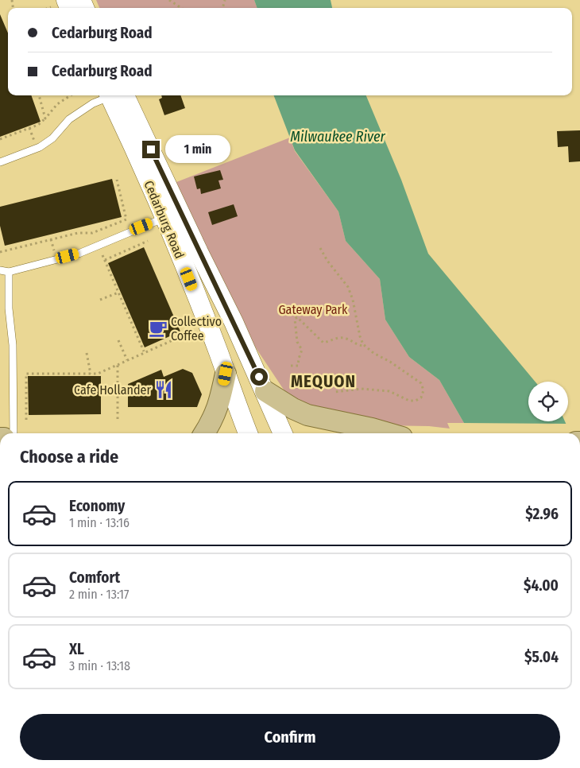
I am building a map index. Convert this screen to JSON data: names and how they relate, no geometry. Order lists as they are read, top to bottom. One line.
{"streets":{"main road":["Cedarburg Road"]},"districts":["MEQUON"],"water":["Milwaukee River"],"parks":["Gateway Park"],"places":{"cafe":["Collectivo Coffee"],"restaurant":["Cafe Hollander"]},"page":{"banner":["Cedarburg Road","Cedarburg Road"],"bubble":"1 min","heading":"Choose a ride","list":[{"name":"Economy","note":"1 min · 13:16","value":"$2.96"},{"name":"Comfort","note":"2 min · 13:17","value":"$4.00"},{"name":"XL","note":"3 min · 13:18","value":"$5.04"}],"buttons":"Confirm"}}
